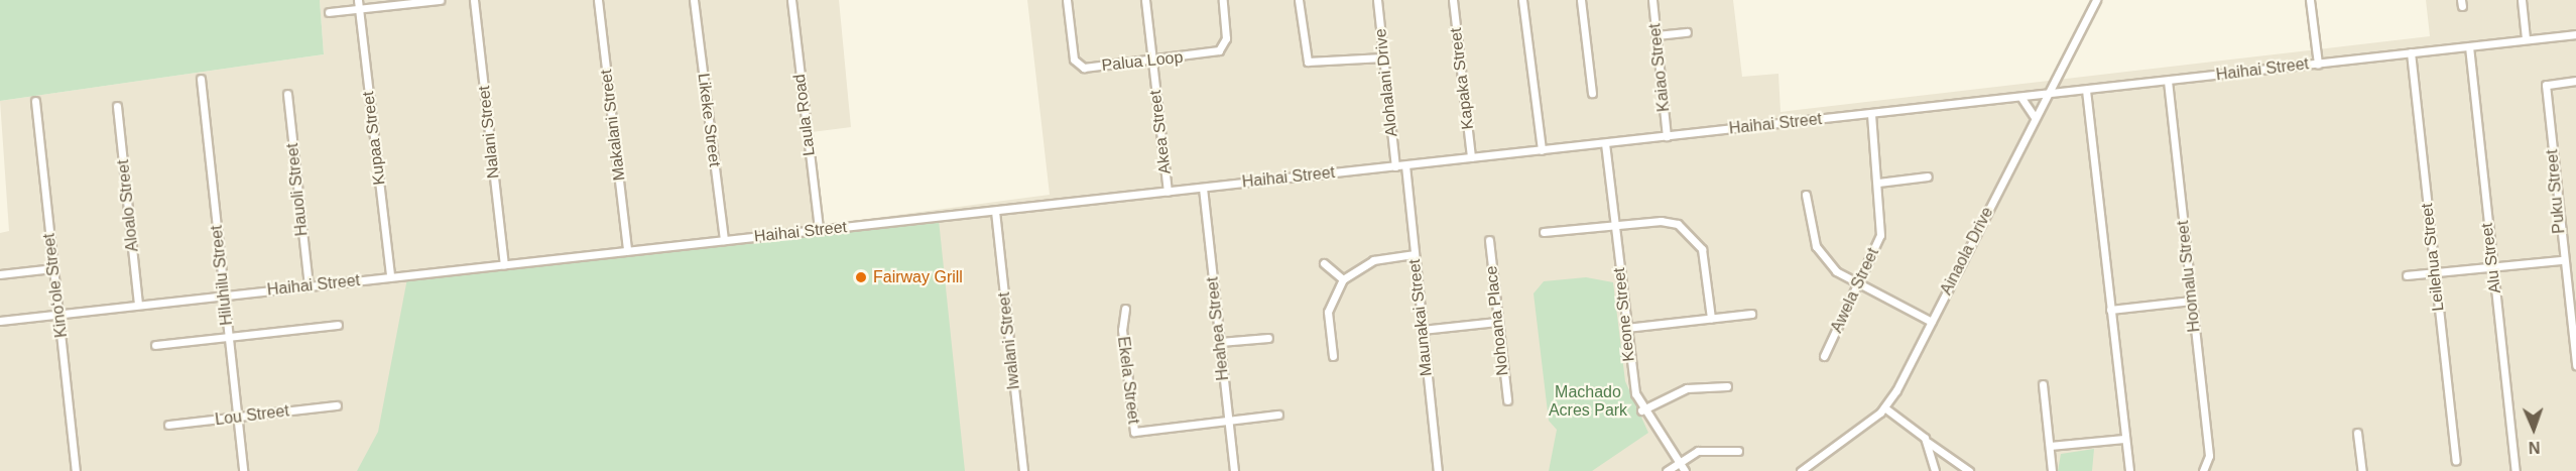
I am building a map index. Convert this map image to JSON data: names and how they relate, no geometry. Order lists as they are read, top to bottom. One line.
{"streets":{"street":["Palua Loop","Kaiao Street","Haihai Street","Kapaka Street","Alohalani Drive","Laula Road","Likeke Street","Makalani Street","Nalani Street","Akea Street","Kupaa Street","Hauoli Street","Puku Street","Aloalo Street","Ainaola Drive","Leilehua Street","Alu Street","Hiluhilu Street","Hoomalu Street","Kinoʻole Street","Awela Street","Keone Street","Maunakai Street","Nohoana Place","Heahea Street","Iwalani Street","Ekela Street","Lou Street"]},"crossings":[["Palua Loop","Akea Street"],["Kaiao Street","Haihai Street"],["Haihai Street","Kapaka Street"],["Haihai Street","Alohalani Drive"],["Haihai Street","Laula Road"],["Haihai Street","Likeke Street"],["Haihai Street","Makalani Street"],["Haihai Street","Nalani Street"],["Haihai Street","Akea Street"],["Haihai Street","Kupaa Street"],["Haihai Street","Hauoli Street"],["Haihai Street","Aloalo Street"],["Haihai Street","Ainaola Drive"],["Haihai Street","Leilehua Street"],["Haihai Street","Alu Street"],["Haihai Street","Hiluhilu Street"],["Haihai Street","Hoomalu Street"],["Haihai Street","Kinoʻole Street"],["Haihai Street","Awela Street"],["Haihai Street","Keone Street"],["Haihai Street","Maunakai Street"],["Haihai Street","Heahea Street"],["Haihai Street","Iwalani Street"],["Hiluhilu Street","Lou Street"],["Heahea Street","Ekela Street"]],"parks":["Machado Acres Park"],"places":["Fairway Grill"],"north":"bottom"}
